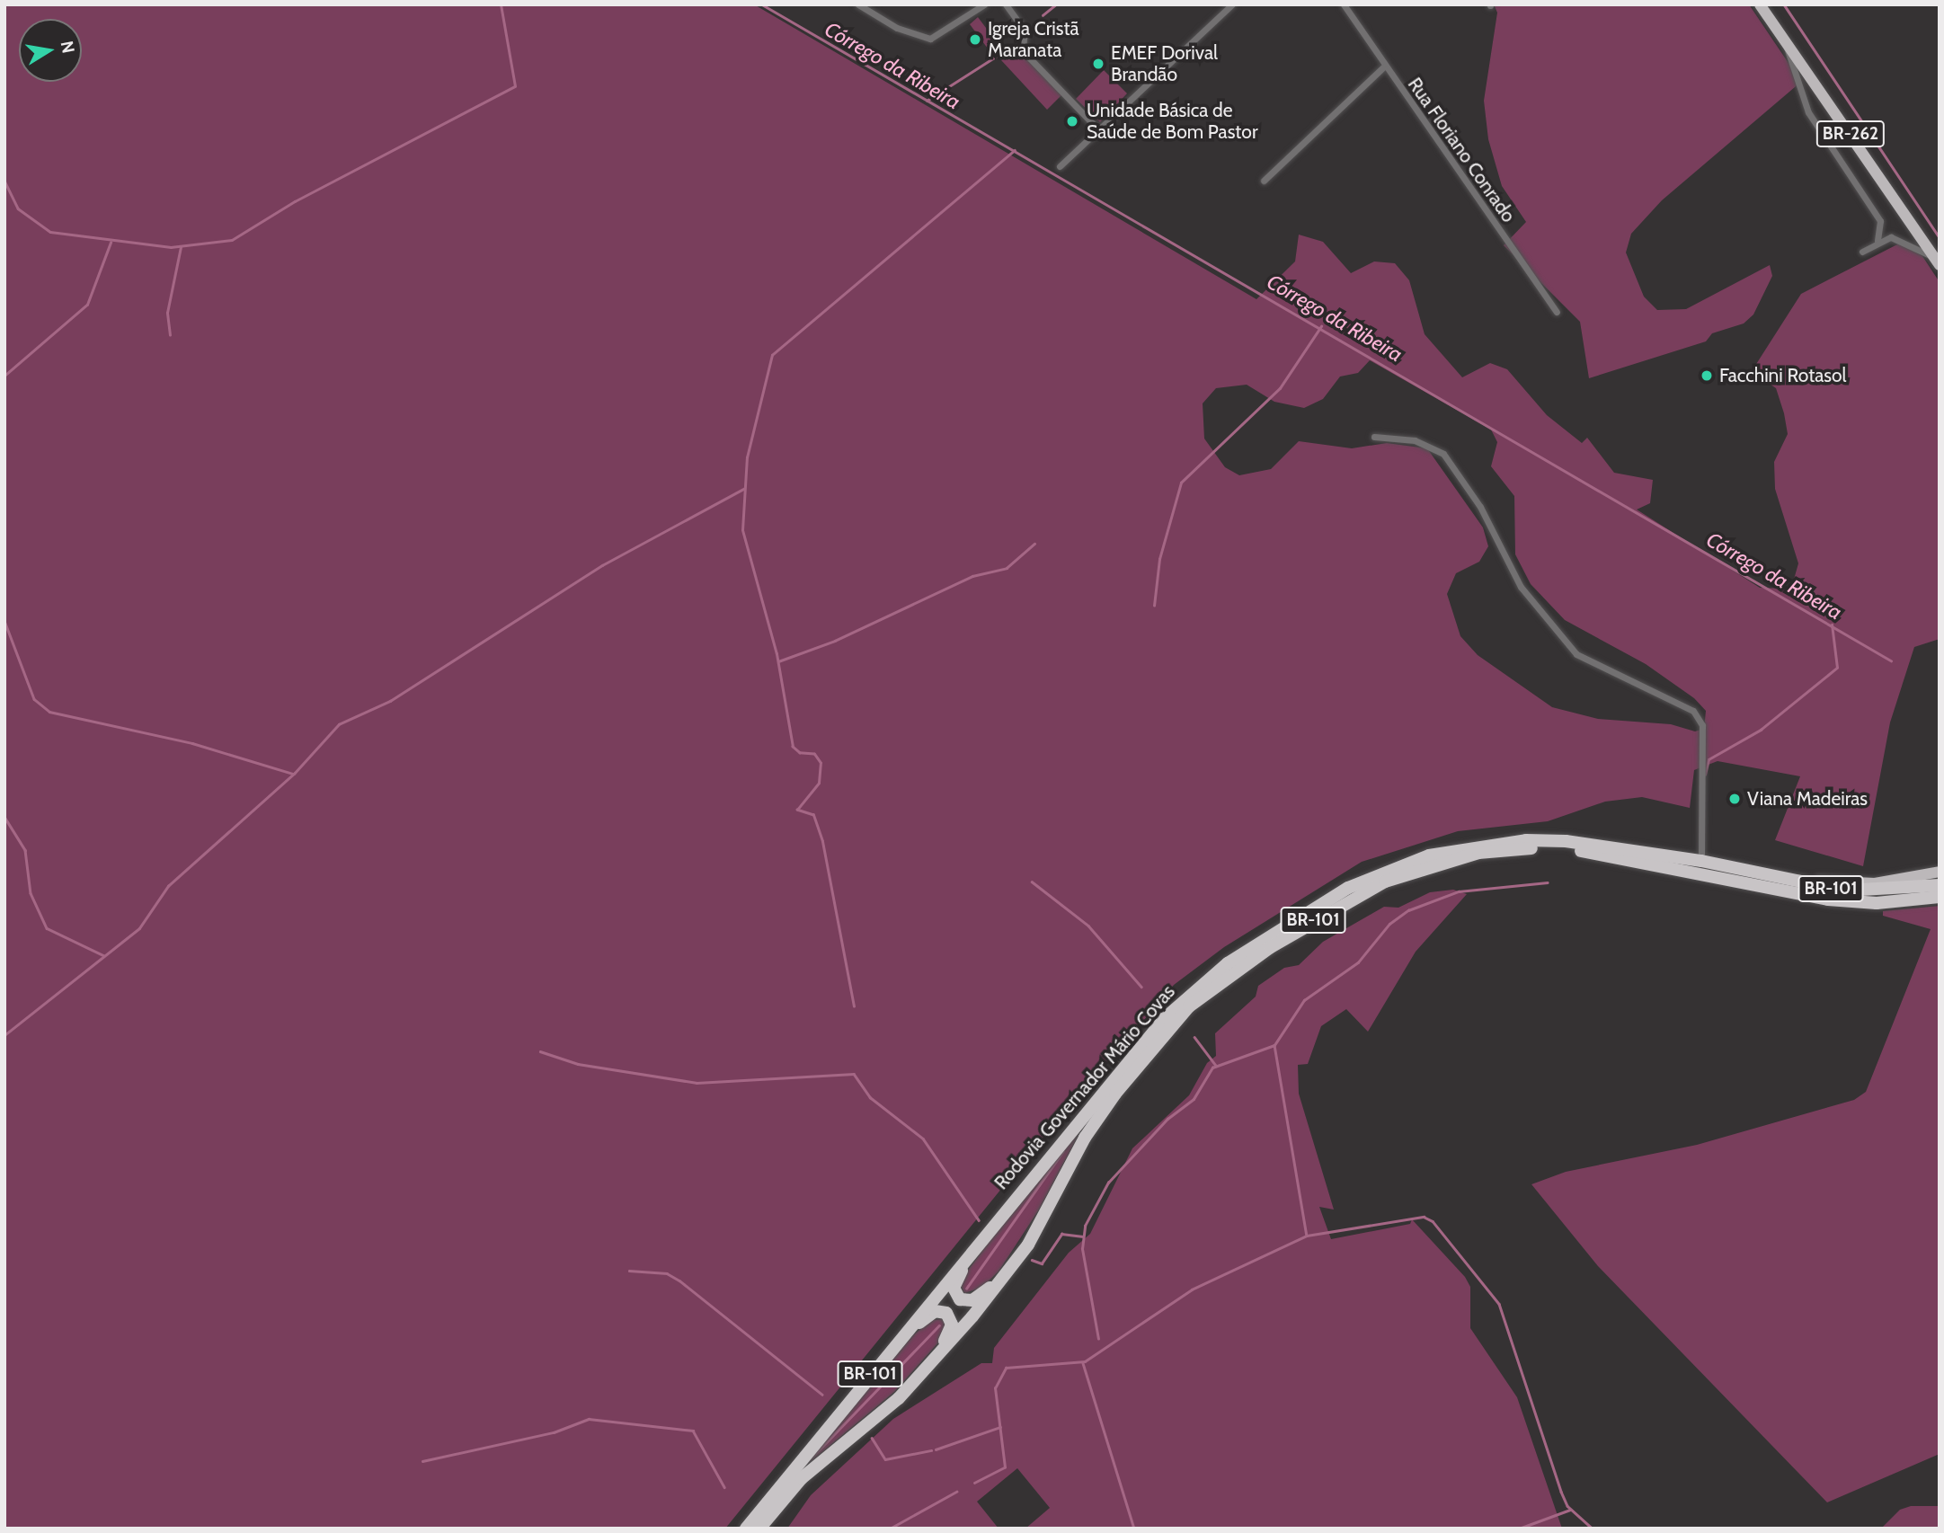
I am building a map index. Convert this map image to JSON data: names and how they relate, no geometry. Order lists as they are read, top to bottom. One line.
{"streets":{"highway":["BR-262","BR-101","Rodovia Governador Mário Covas"],"street":["Rua Floriano Conrado"]},"water":["Córrego da Ribeira"],"places":["Igreja Cristã Maranata","EMEF Dorival Brandão","Unidade Básica de Saúde de Bom Pastor","Facchini Rotasol","Viana Madeiras"],"north":"right"}
